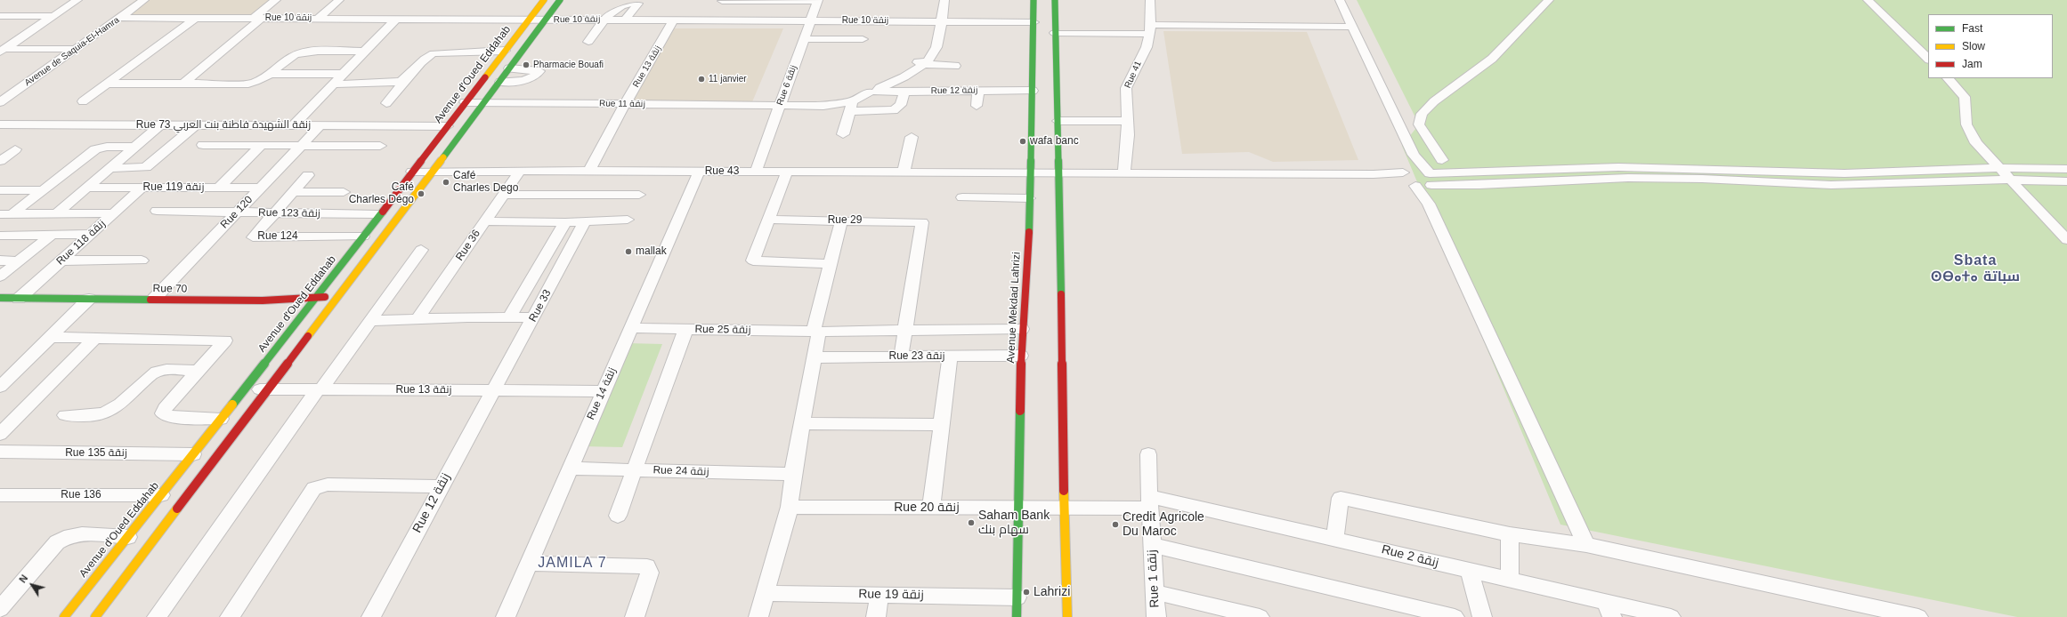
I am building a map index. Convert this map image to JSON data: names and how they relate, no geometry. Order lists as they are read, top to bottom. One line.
{"streets":{"street":["Rue 10 زنقة","Avenue de Saquia-El-Hamra","Rue 13 زنقة","Avenue d'Oued Eddahab","Rue 41","Rue 6 زنقة","Rue 12 زنقة","Rue 11 زنقة","Rue 73 زنقة الشهيدة فاطنة بنت العربي","Rue 43","Rue 119 زنقة","Rue 120","Rue 123 زنقة","Rue 29","Rue 124","Rue 118 زنقة","Rue 36","Rue 70","Rue 33","Avenue Mekdad Lahrizi","Rue 25 زنقة","Rue 23 زنقة","Rue 14 زنقة","Rue 135 زنقة","Rue 24 زنقة","Rue 136","Rue 20 زنقة","Rue 2 زنقة","Rue 1 زنقة","Rue 19 زنقة"]},"crossings":[["Rue 10 زنقة","Avenue de Saquia-El-Hamra"],["Rue 10 زنقة","Rue 13 زنقة"],["Rue 10 زنقة","Avenue d'Oued Eddahab"],["Rue 10 زنقة","Rue 6 زنقة"],["Rue 10 زنقة","Avenue Mekdad Lahrizi"],["Rue 13 زنقة","Avenue d'Oued Eddahab"],["Rue 13 زنقة","Rue 12 زنقة"],["Rue 13 زنقة","Rue 11 زنقة"],["Rue 13 زنقة","Rue 43"],["Rue 13 زنقة","Rue 33"],["Rue 13 زنقة","Rue 14 زنقة"],["Avenue d'Oued Eddahab","Rue 11 زنقة"],["Avenue d'Oued Eddahab","Rue 73 زنقة الشهيدة فاطنة بنت العربي"],["Avenue d'Oued Eddahab","Rue 43"],["Avenue d'Oued Eddahab","Rue 123 زنقة"],["Avenue d'Oued Eddahab","Rue 124"],["Avenue d'Oued Eddahab","Rue 70"],["Avenue d'Oued Eddahab","Rue 135 زنقة"],["Avenue d'Oued Eddahab","Rue 136"],["Rue 41","Rue 43"],["Rue 6 زنقة","Rue 11 زنقة"],["Rue 6 زنقة","Rue 43"],["Rue 12 زنقة","Rue 33"],["Rue 12 زنقة","Avenue Mekdad Lahrizi"],["Rue 73 زنقة الشهيدة فاطنة بنت العربي","Rue 120"],["Rue 43","Rue 36"],["Rue 43","Avenue Mekdad Lahrizi"],["Rue 43","Rue 14 زنقة"],["Rue 119 زنقة","Rue 120"],["Rue 119 زنقة","Rue 118 زنقة"],["Rue 120","Rue 123 زنقة"],["Rue 120","Rue 70"],["Rue 123 زنقة","Rue 124"],["Rue 29","Rue 25 زنقة"],["Rue 118 زنقة","Rue 70"],["Avenue Mekdad Lahrizi","Rue 25 زنقة"],["Avenue Mekdad Lahrizi","Rue 23 زنقة"],["Avenue Mekdad Lahrizi","Rue 20 زنقة"],["Avenue Mekdad Lahrizi","Rue 19 زنقة"],["Rue 25 زنقة","Rue 14 زنقة"],["Rue 14 زنقة","Rue 24 زنقة"],["Rue 20 زنقة","Rue 2 زنقة"],["Rue 20 زنقة","Rue 1 زنقة"],["Rue 2 زنقة","Rue 1 زنقة"]],"districts":["Sbata ⵙⴱⴰⵜⴰ سباتة","JAMILA 7"],"places":["Pharmacie Bouafi","11 janvier","wafa banc","Café Charles Dego","Café Charles Dégo","mallak","Saham Bank سهام بنك","Credit Agricole Du Maroc","Lahrizi"],"legend":["Fast","Slow","Jam"],"north":"top left"}
